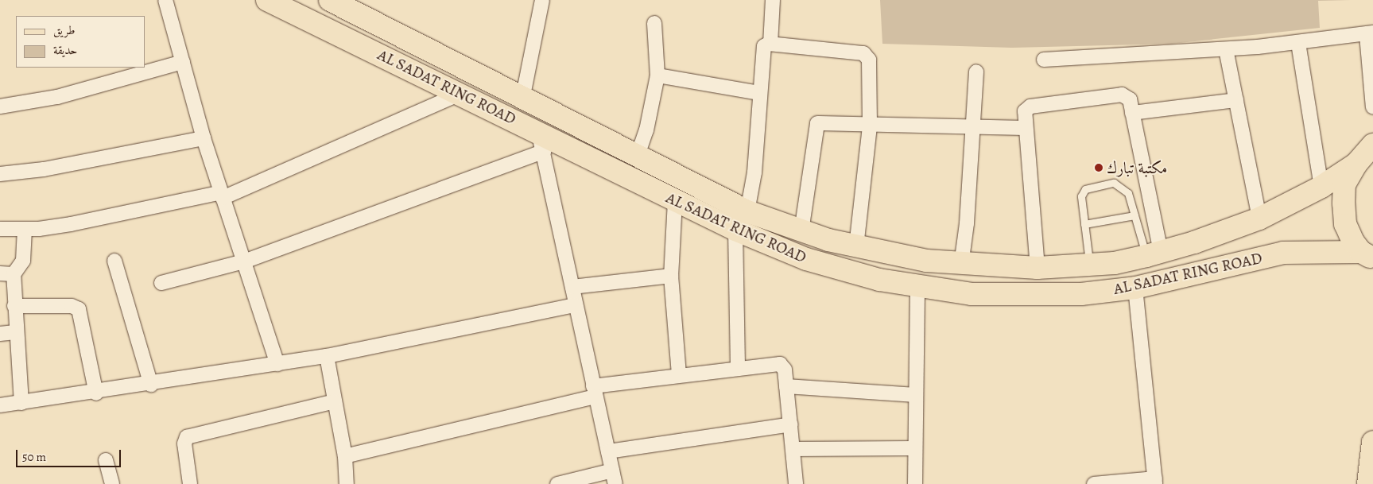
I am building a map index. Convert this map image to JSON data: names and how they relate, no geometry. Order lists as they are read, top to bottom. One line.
{"streets":{"main road":["AL SADAT RING ROAD"]},"places":["مكتبة تبارك"],"legend":["طريق","حديقة"],"scale_bar":"50 m"}
